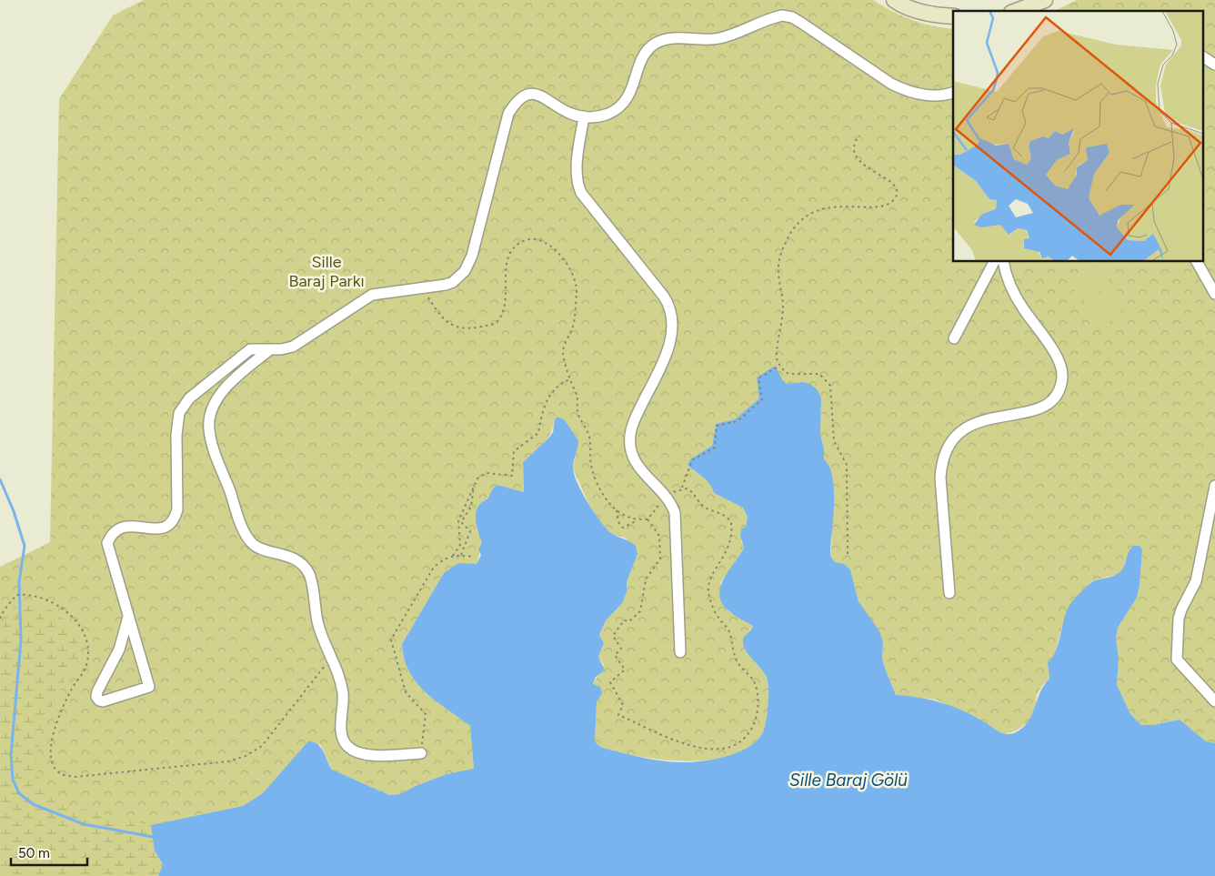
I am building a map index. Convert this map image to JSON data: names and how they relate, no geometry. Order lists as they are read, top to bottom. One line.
{"water":["Sille Baraj Gölü"],"parks":["Sille Baraj Parkı"],"scale_bar":"50 m"}
